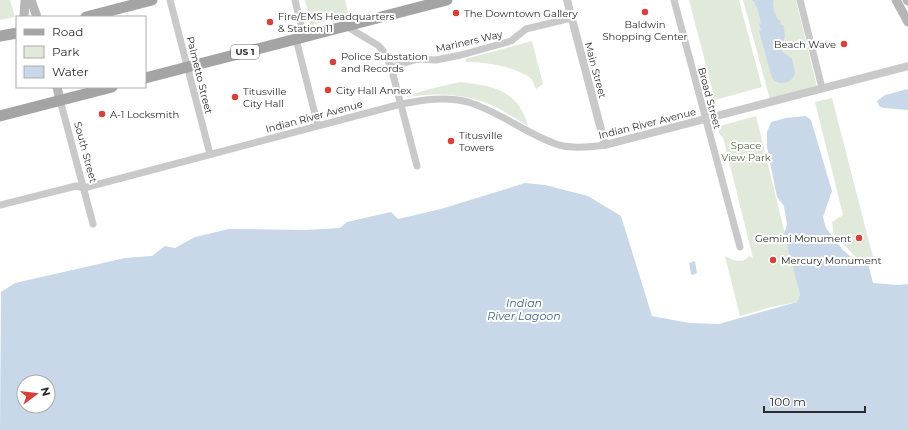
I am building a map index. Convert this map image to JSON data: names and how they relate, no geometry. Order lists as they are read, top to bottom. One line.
{"streets":{"main road":["US 1","South Street"],"street":["Mariners Way","Main Street","Palmetto Street","Broad Street","Indian River Avenue"]},"crossings":[["Mariners Way","Main Street"],["US 1","Palmetto Street"],["Main Street","Indian River Avenue"],["Palmetto Street","Indian River Avenue"],["Broad Street","Indian River Avenue"],["Indian River Avenue","South Street"]],"water":["Indian River Lagoon"],"parks":["Space View Park"],"places":["Baldwin Shopping Center","The Downtown Gallery","Fire/EMS Headquarters & Station 11","Beach Wave","Police Substation and Records","City Hall Annex","Titusville City Hall","A-1 Locksmith","Titusville Towers","Gemini Monument","Mercury Monument"],"legend":["Road","Park","Water"],"scale_bar":"100 m","north":"right"}
